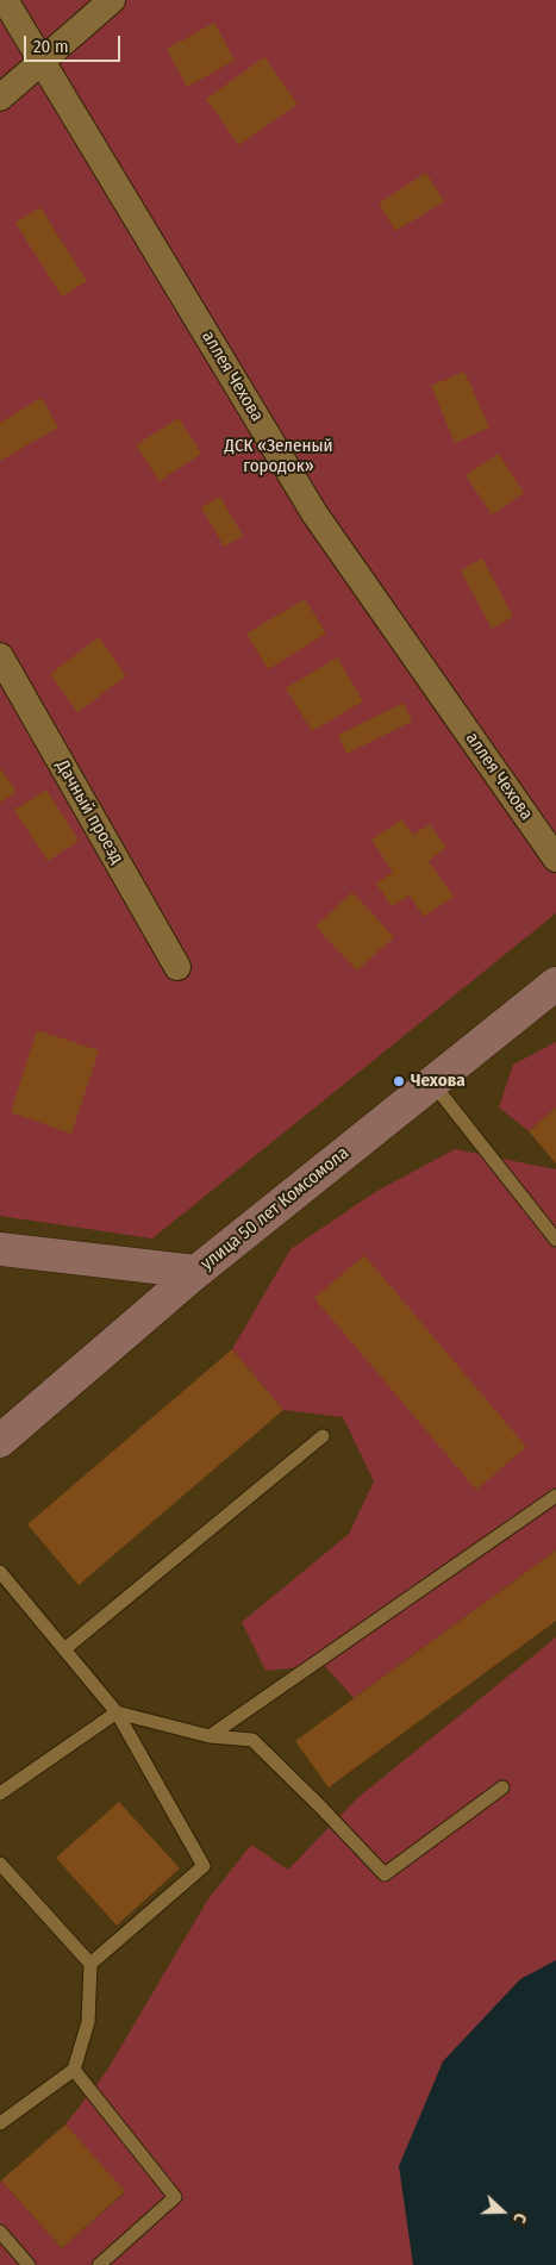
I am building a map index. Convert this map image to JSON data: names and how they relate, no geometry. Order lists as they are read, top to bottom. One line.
{"streets":{"street":["аллея Чехова","Дачный проезд","улица 50 лет Комсомола"]},"parks":["ДСК «Зеленый городок»"],"places":["Чехова"],"scale_bar":"20 m","north":"right"}
